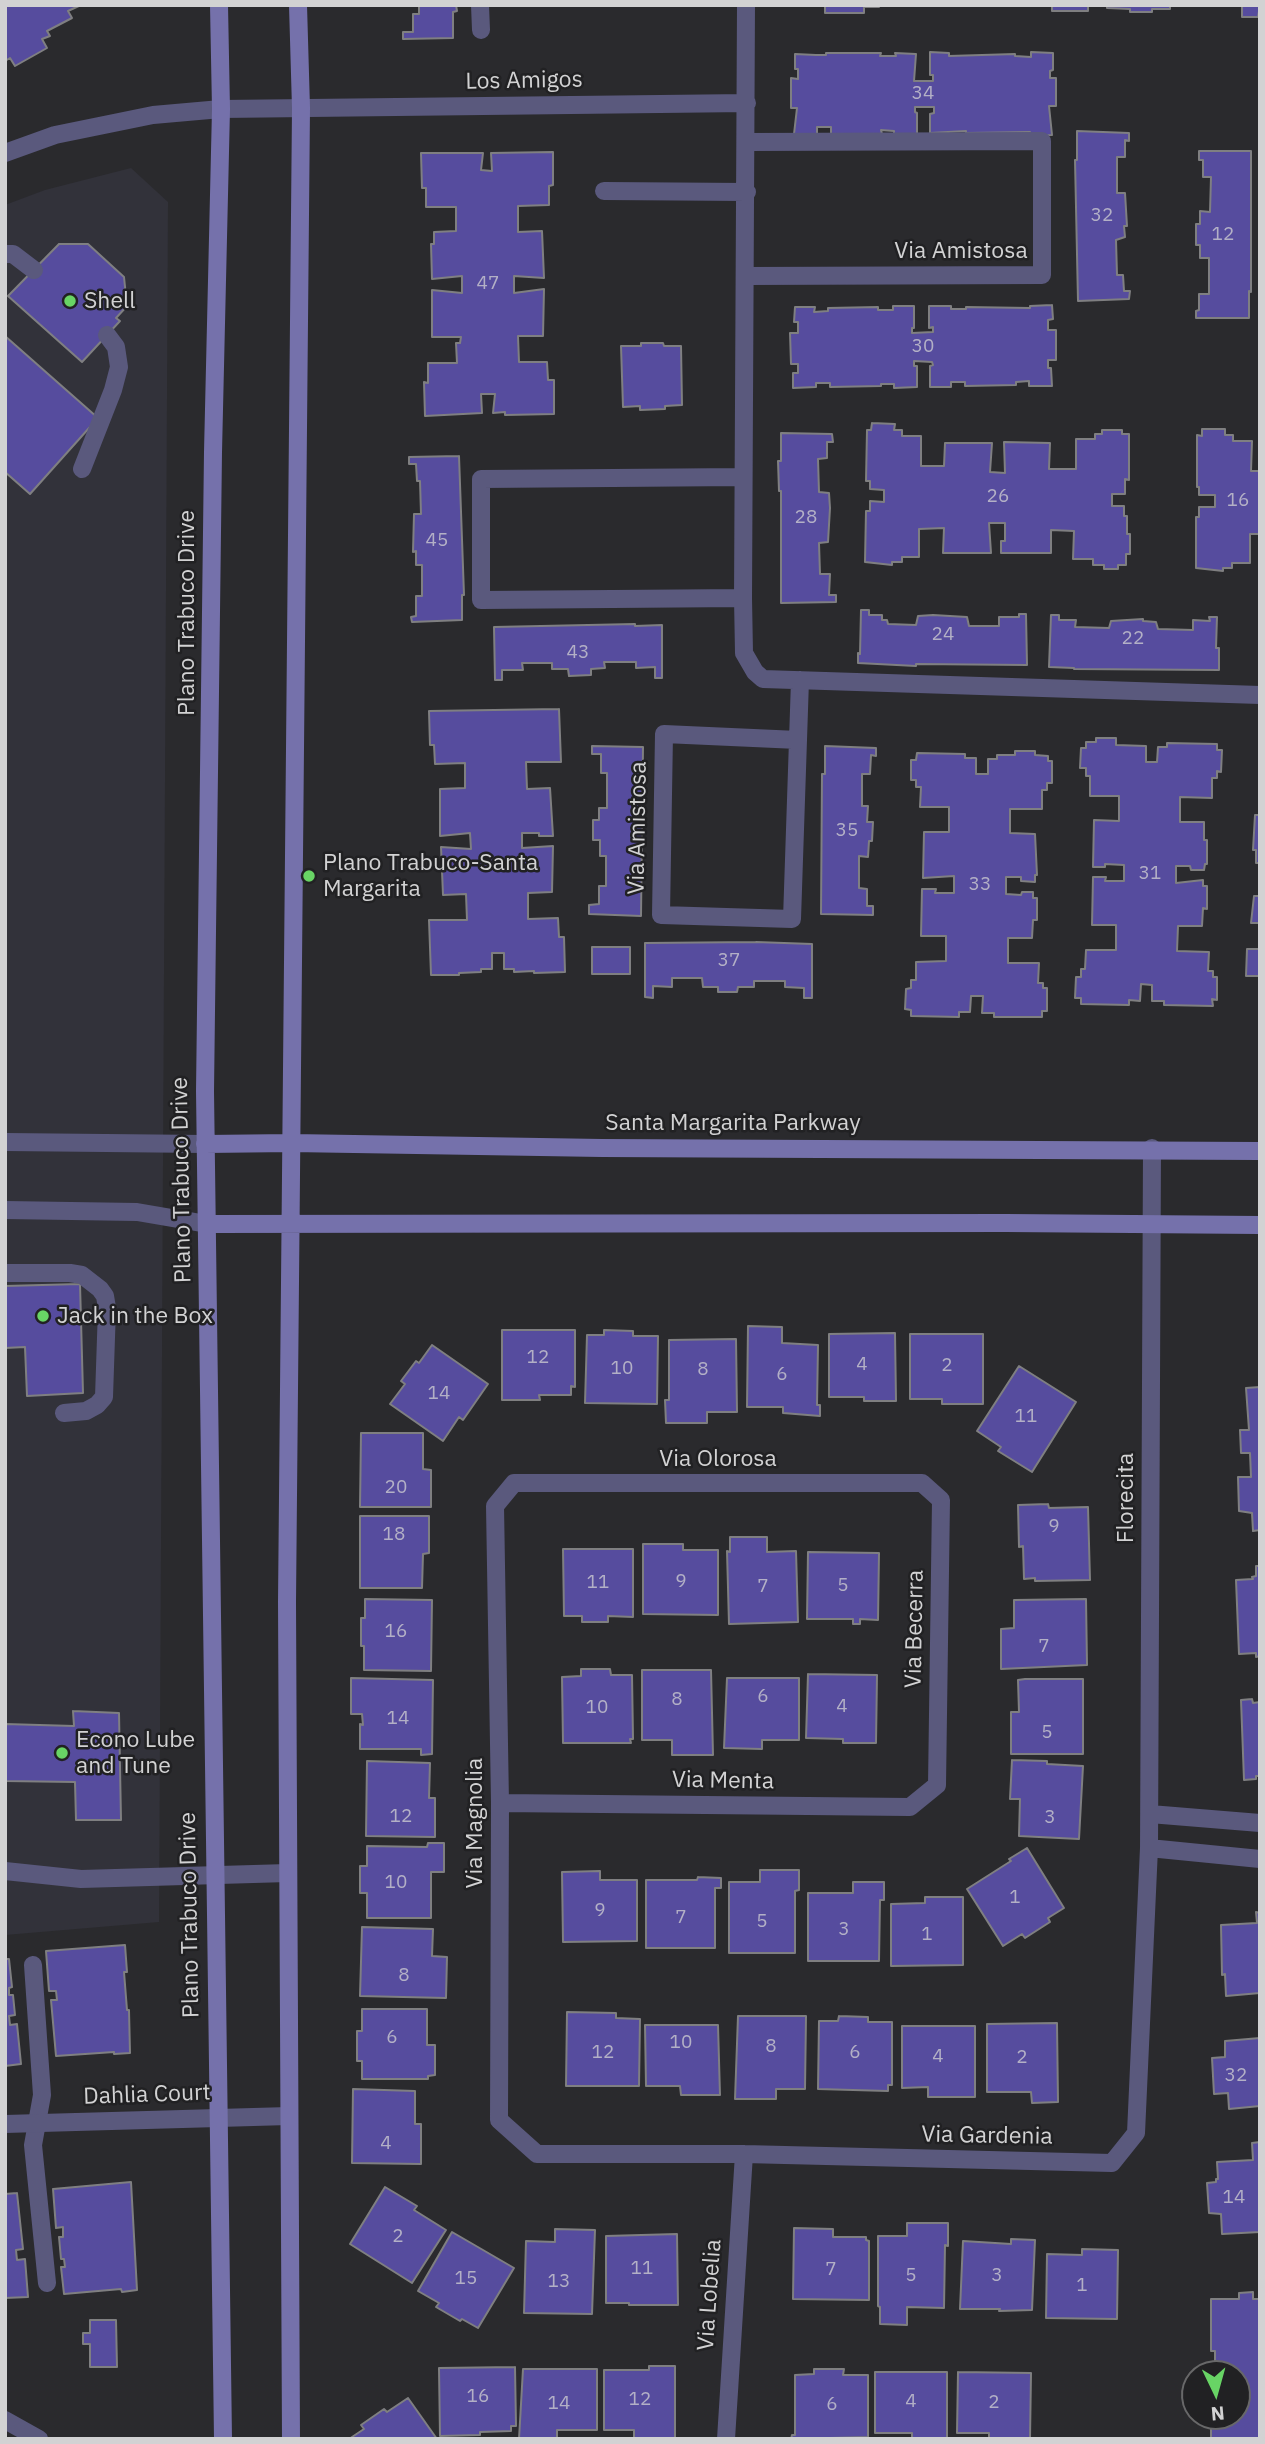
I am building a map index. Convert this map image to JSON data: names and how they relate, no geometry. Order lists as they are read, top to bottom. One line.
{"streets":{"main road":["Plano Trabuco Drive","Santa Margarita Parkway"],"street":["Los Amigos","Via Amistosa","Via Olorosa","Florecita","Via Becerra","Via Menta","Via Magnolia","Dahlia Court","Via Gardenia","Via Lobelia"]},"crossings":[["Los Amigos","Plano Trabuco Drive"],["Plano Trabuco Drive","Santa Margarita Parkway"],["Plano Trabuco Drive","Dahlia Court"],["Santa Margarita Parkway","Florecita"],["Via Olorosa","Via Becerra"],["Via Olorosa","Via Magnolia"],["Florecita","Via Gardenia"],["Via Becerra","Via Menta"],["Via Menta","Via Magnolia"],["Via Magnolia","Via Gardenia"],["Via Gardenia","Via Lobelia"]],"places":["Shell","Plano Trabuco-Santa Margarita","Jack in the Box","Econo Lube and Tune"],"house_numbers":["34","32","12","47","30","26","16","28","45","24","22","43","35","31","33","37","12","4","2","10","8","6","14","11","20","9","18","9","11","5","7","16","7","6","8","4","10","14","5","12","3","10","1","9","7","5","3","1","8","6","10","8","12","6","4","2","32","4","14","2","11","7","5","3","15","13","1","16","12","4","2","14","6"],"north":"bottom"}
